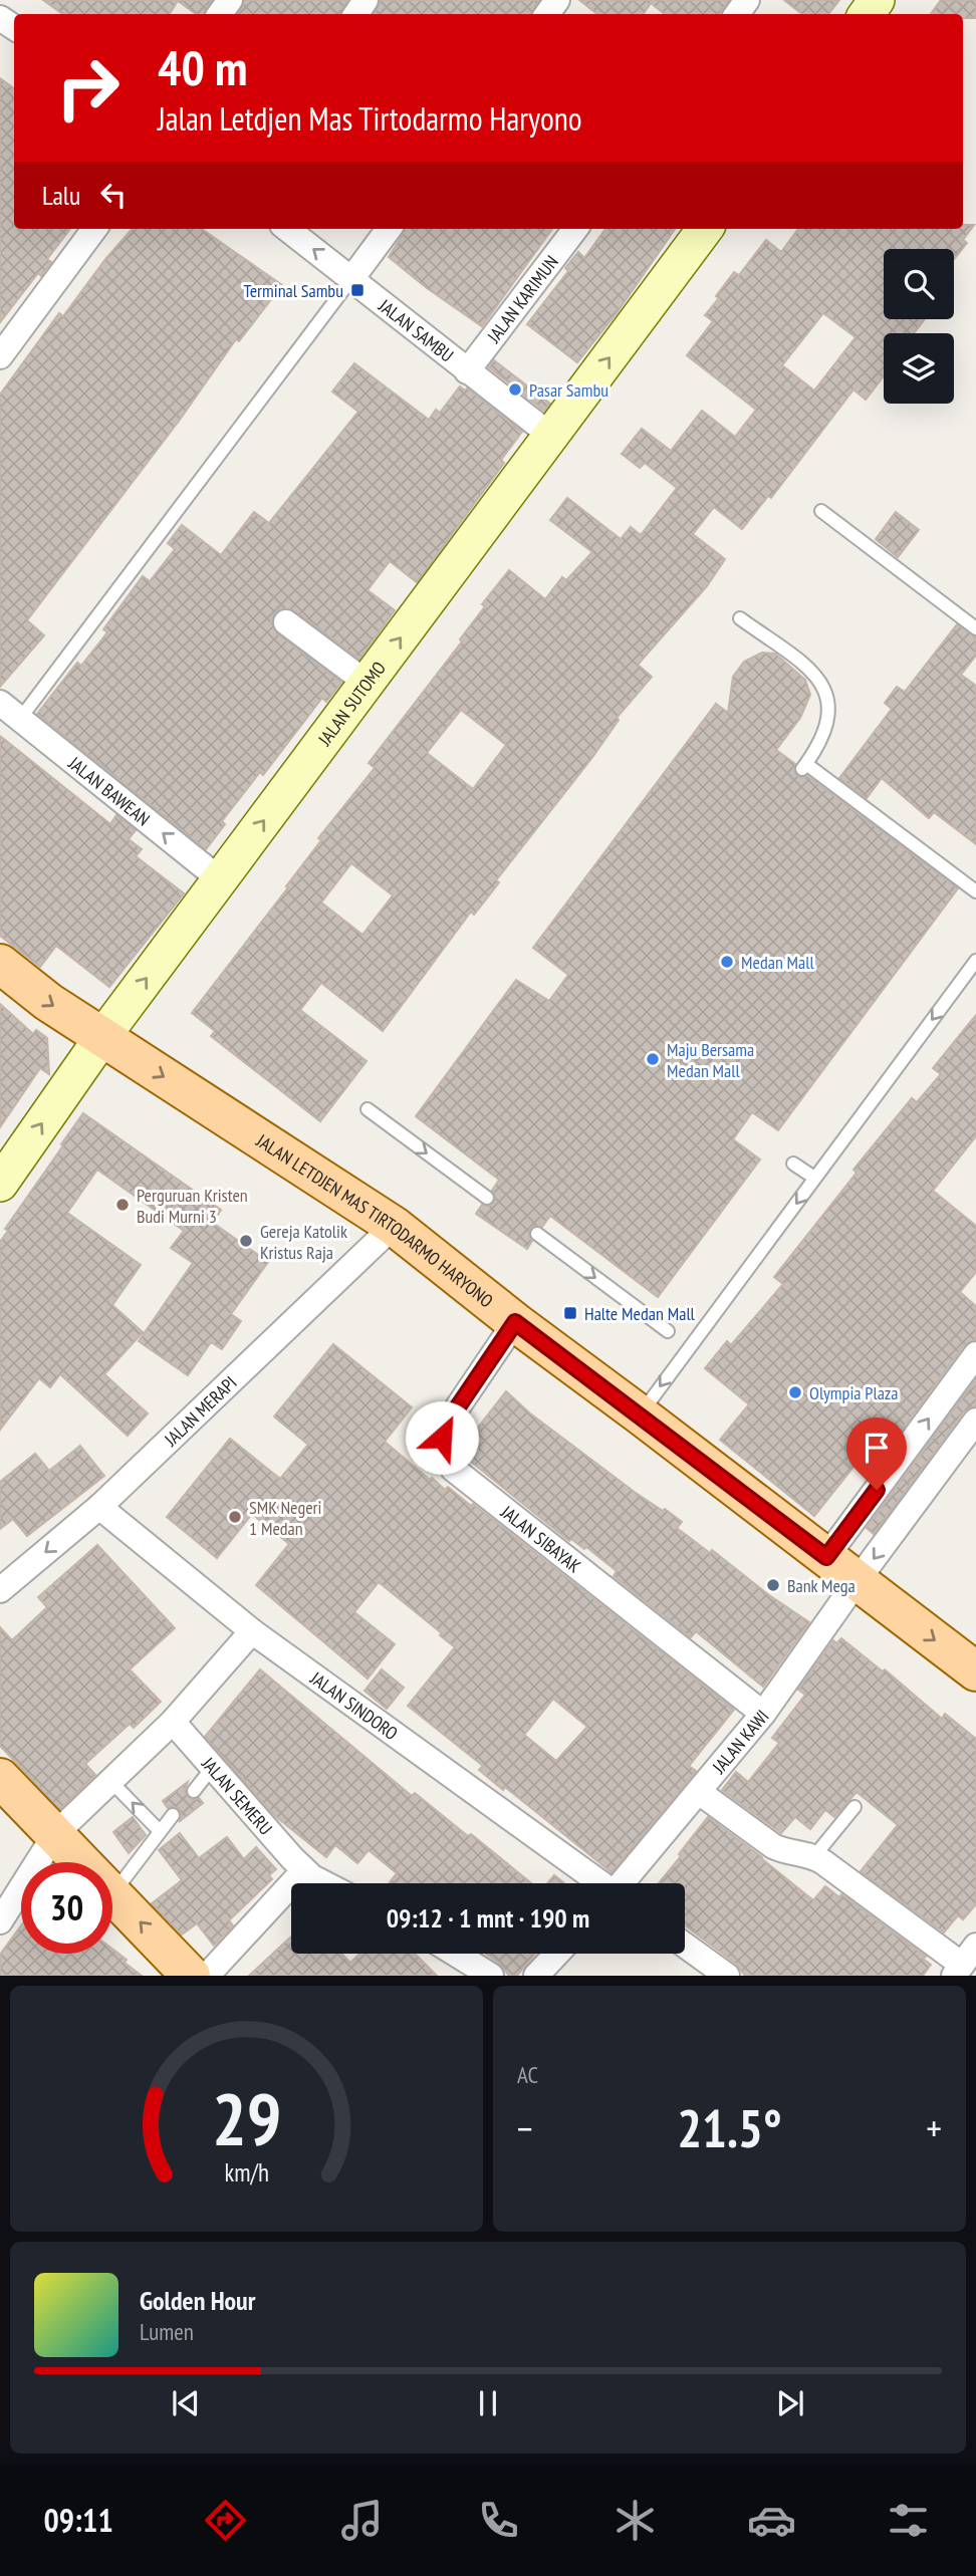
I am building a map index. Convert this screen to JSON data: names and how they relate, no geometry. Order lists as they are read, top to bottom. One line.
{"streets":{"main road":["JALAN SUTOMO","JALAN LETDJEN MAS TIRTODARMO HARYONO"],"street":["JALAN KARIMUN","JALAN SAMBU","JALAN BAWEAN","JALAN MERAPI","JALAN SIBAYAK","JALAN SINDORO","JALAN KAWI","JALAN SEMERU"]},"crossings":[["JALAN KARIMUN","JALAN SAMBU"],["JALAN SAMBU","JALAN SUTOMO"],["JALAN SUTOMO","JALAN BAWEAN"],["JALAN SUTOMO","JALAN LETDJEN MAS TIRTODARMO HARYONO"],["JALAN LETDJEN MAS TIRTODARMO HARYONO","JALAN MERAPI"],["JALAN LETDJEN MAS TIRTODARMO HARYONO","JALAN SIBAYAK"],["JALAN LETDJEN MAS TIRTODARMO HARYONO","JALAN KAWI"],["JALAN MERAPI","JALAN SINDORO"],["JALAN SIBAYAK","JALAN KAWI"]],"one_way":["JALAN SUTOMO","JALAN BAWEAN","JALAN LETDJEN MAS TIRTODARMO HARYONO"],"places":{"transit":["Terminal Sambu","Halte Medan Mall"],"other":["Pasar Sambu","Medan Mall","Maju Bersama Medan Mall","Perguruan Kristen Budi Murni 3","Gereja Katolik Kristus Raja","Olympia Plaza","SMK Negeri 1 Medan","Bank Mega"]},"page":{"turn":["40 m","Jalan Letdjen Mas Tirtodarmo Haryono"],"then":"Lalu","limit":"30","trip":"09:12 · 1 mnt · 190 m","tile":"AC","heat":["−","21.5°","+"],"song":["Golden Hour","Lumen"],"tabs":"09:11","gauge":["29","km/h"]}}
